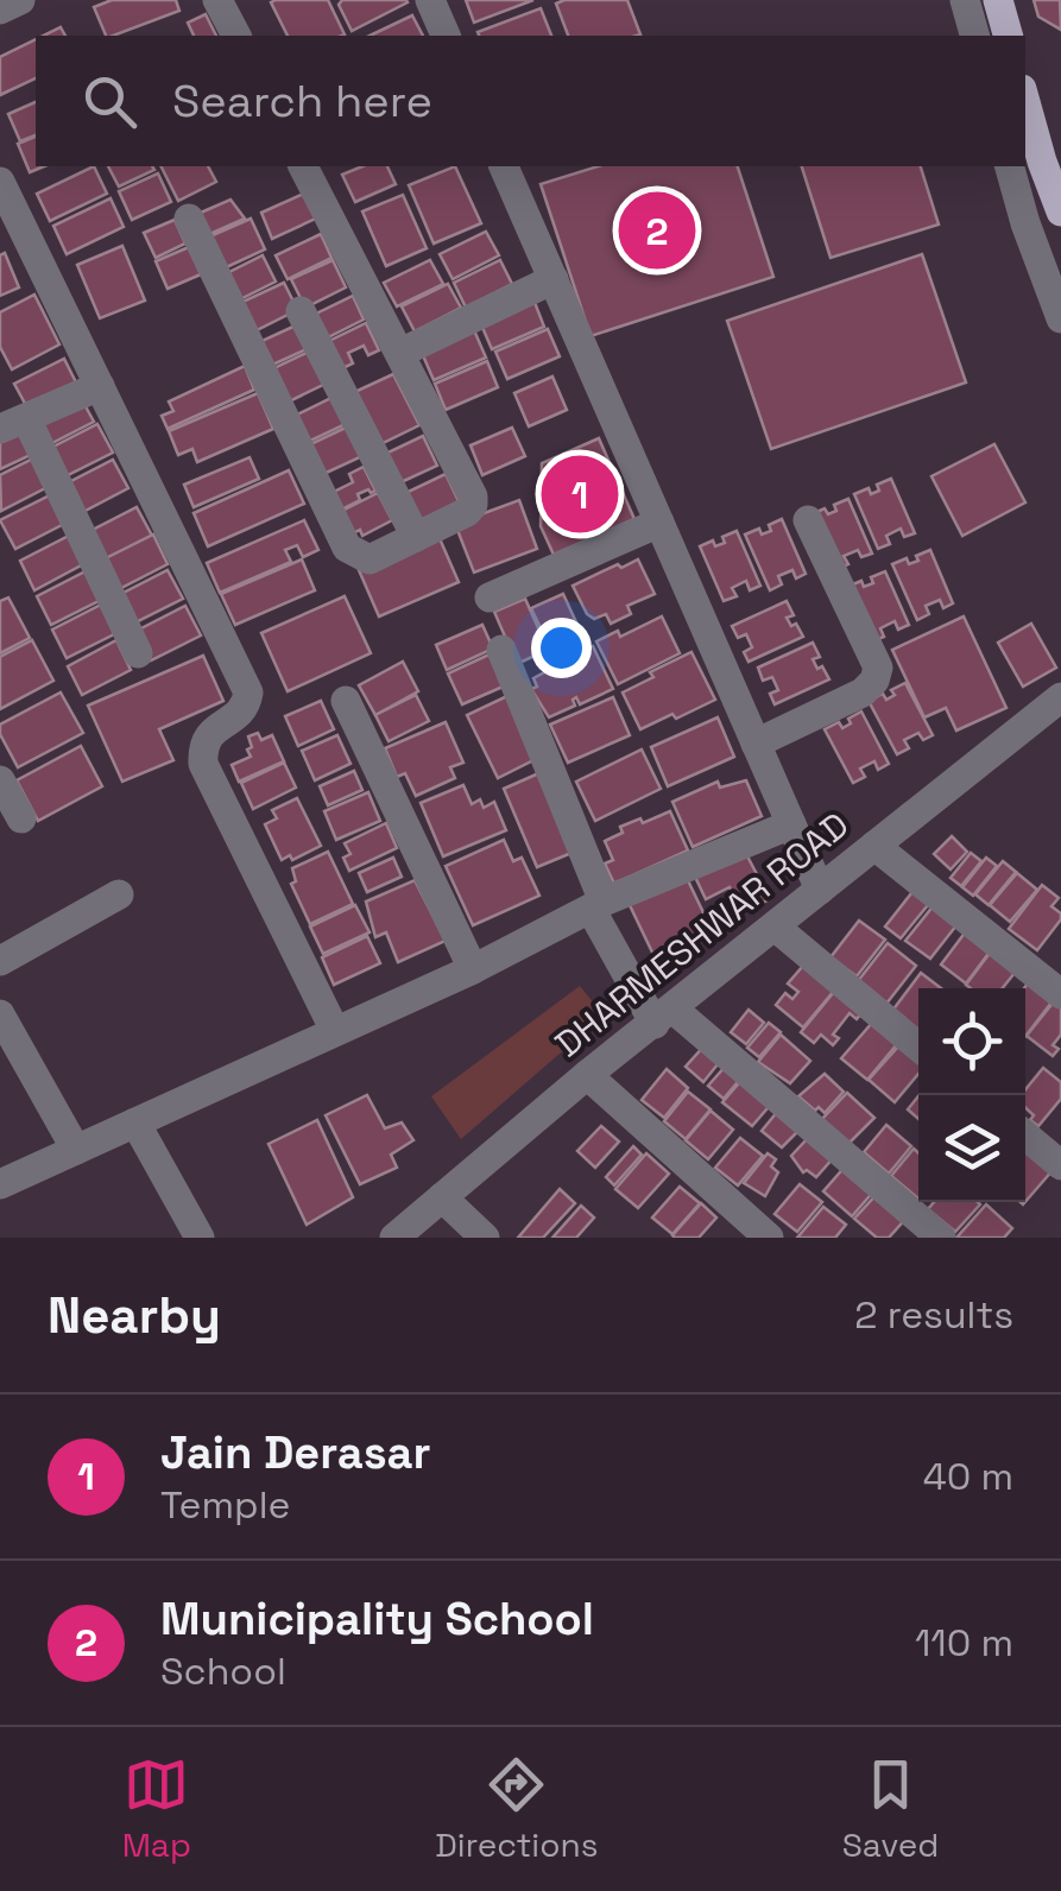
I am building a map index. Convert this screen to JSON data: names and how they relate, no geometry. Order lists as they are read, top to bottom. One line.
{"streets":{"street":["DHARMESHWAR ROAD"]},"page":{"search":"Search here","pins":["2","1"],"heading":["Nearby","2 results"],"list":[{"mark":"1","name":"Jain Derasar","note":"Temple","value":"40 m"},{"mark":"2","name":"Municipality School","note":"School","value":"110 m"}],"nav":["Map","Directions","Saved"]}}
